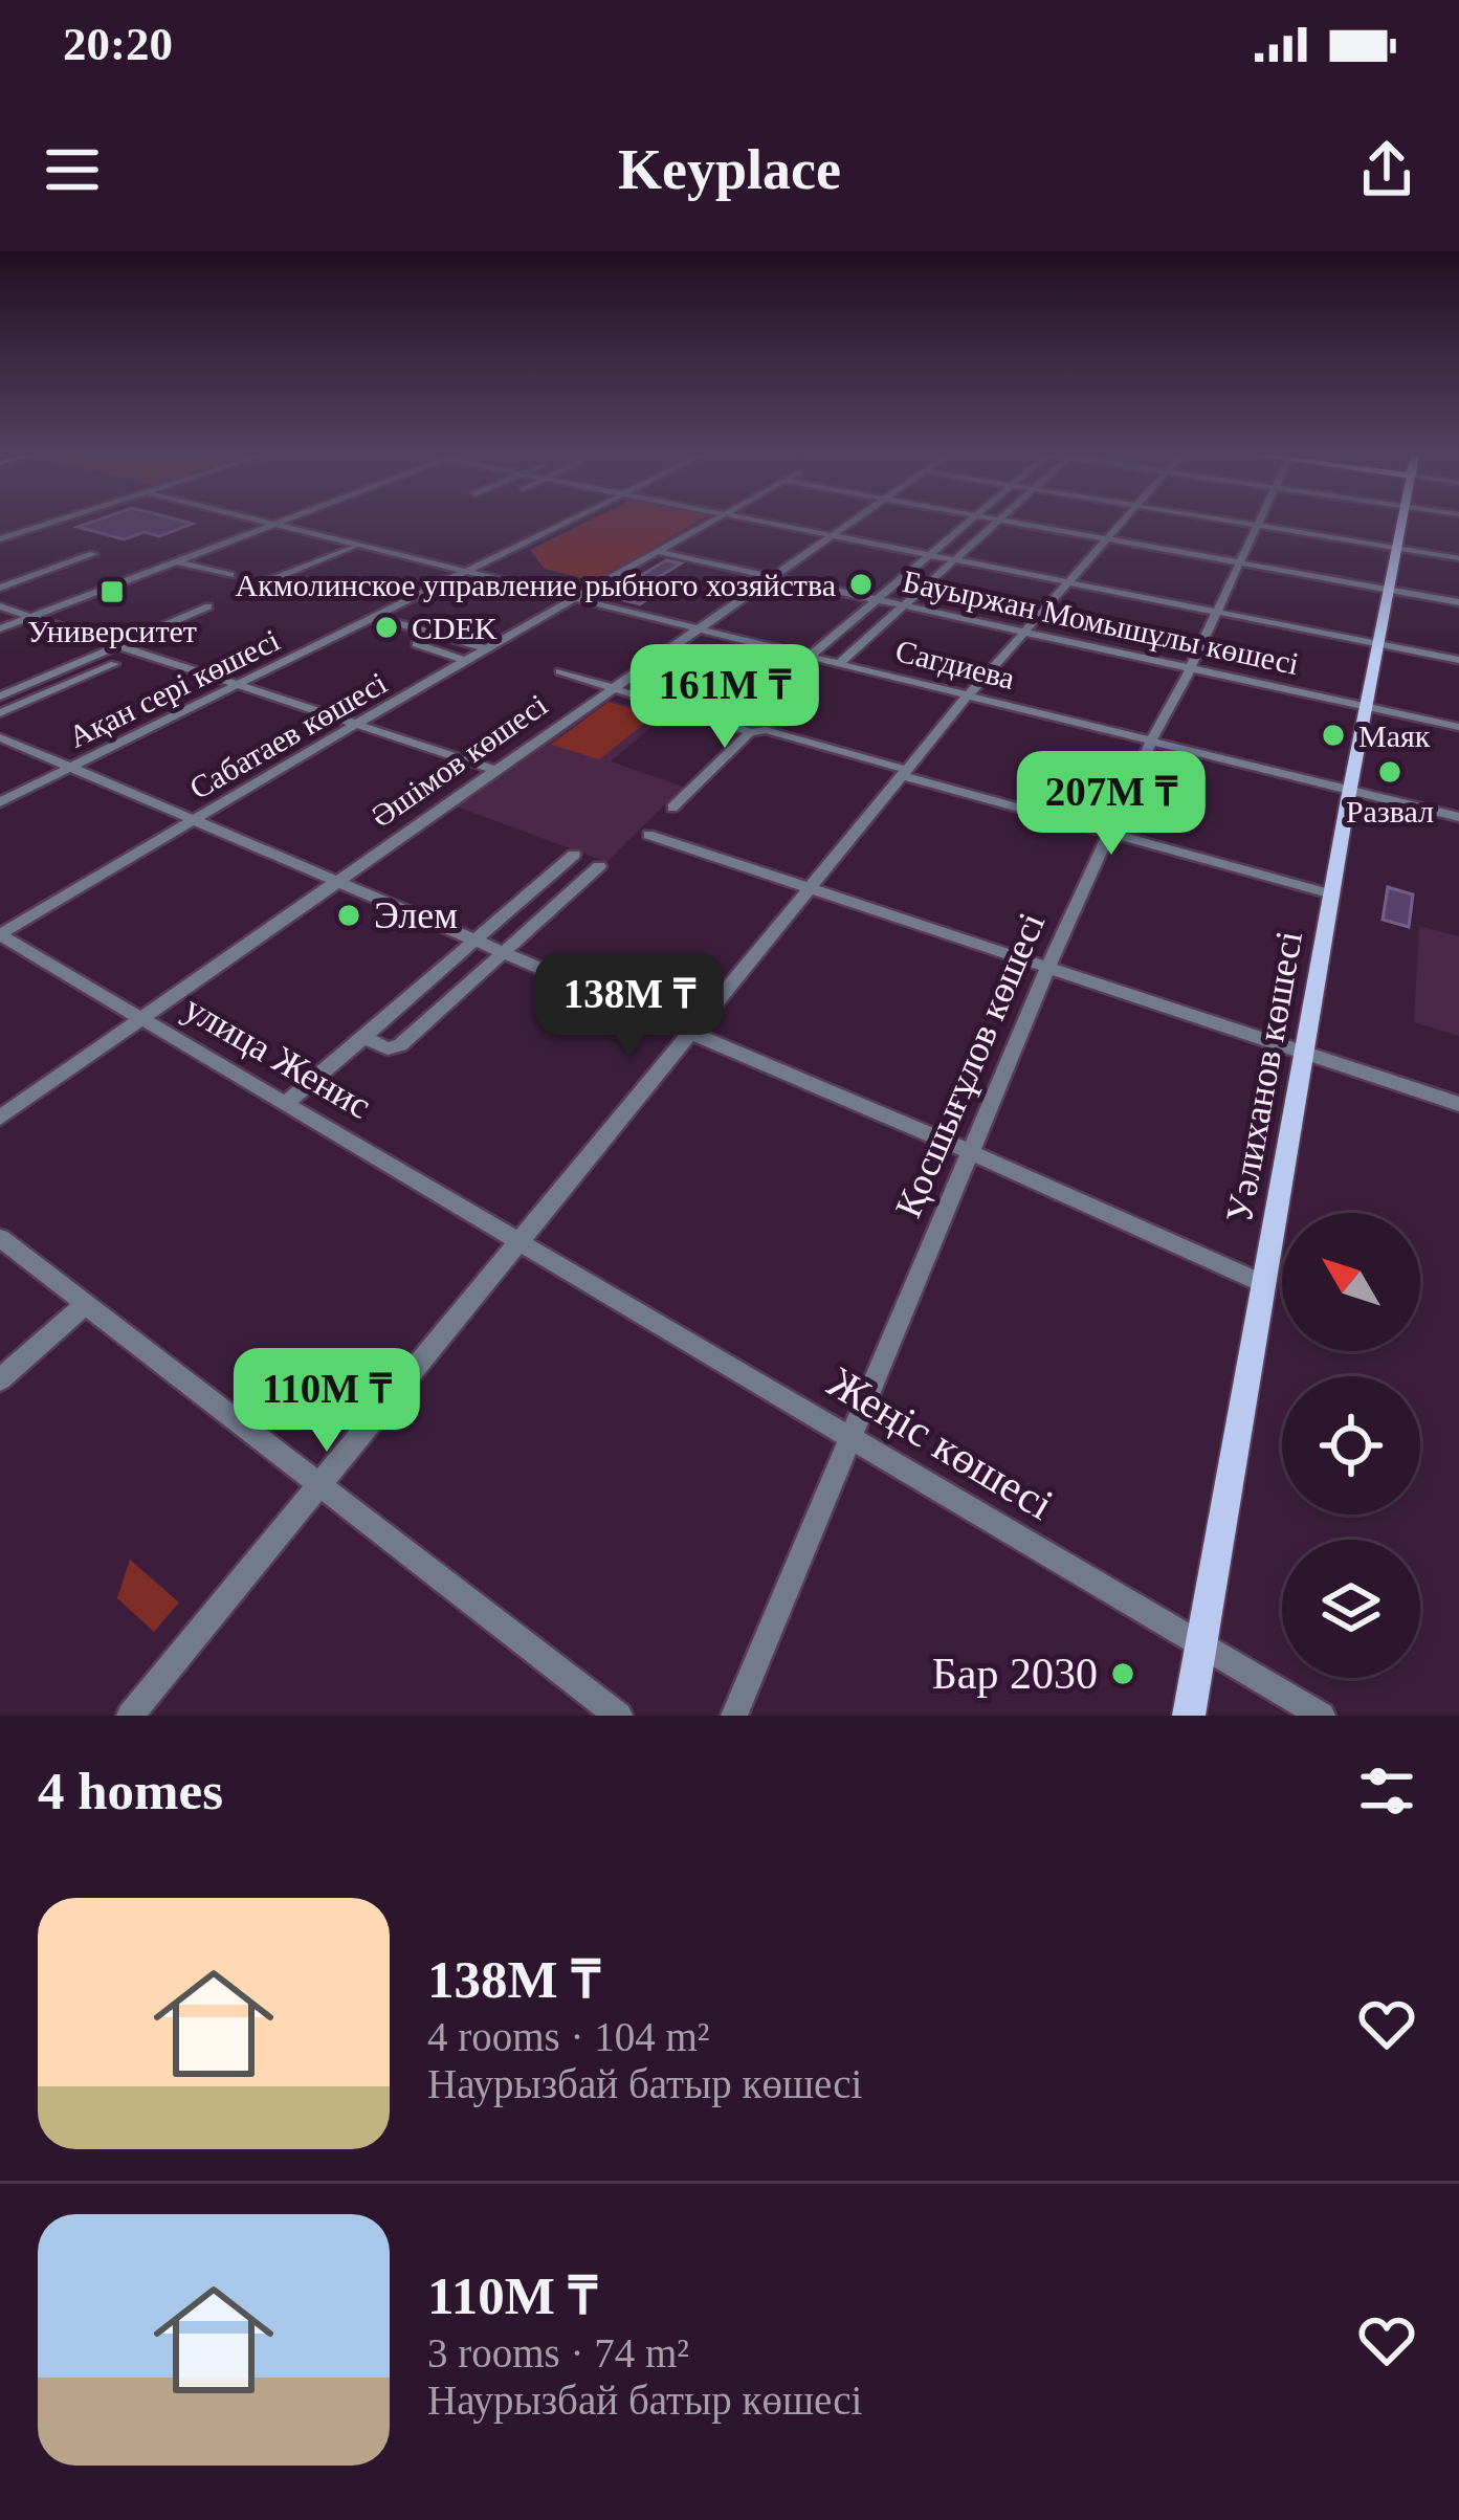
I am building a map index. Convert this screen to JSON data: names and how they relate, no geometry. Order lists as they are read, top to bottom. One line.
{"streets":{"main road":["Уәлиханов көшесі"],"street":["Бауыржан Момышұлы көшесі","Сагдиева","Ақан сері көшесі","Сабатаев көшесі","Әшімов көшесі","улица Женис","Қосшығұлов көшесі","Жеңіс көшесі"]},"crossings":[["Бауыржан Момышұлы көшесі","Сабатаев көшесі"],["Бауыржан Момышұлы көшесі","Әшімов көшесі"],["Бауыржан Момышұлы көшесі","Қосшығұлов көшесі"],["Бауыржан Момышұлы көшесі","Уәлиханов көшесі"],["Сагдиева","Ақан сері көшесі"],["Сагдиева","Сабатаев көшесі"],["Сагдиева","Әшімов көшесі"],["Сагдиева","Қосшығұлов көшесі"],["Сагдиева","Уәлиханов көшесі"],["Сабатаев көшесі","улица Женис"],["Әшімов көшесі","улица Женис"],["улица Женис","Жеңіс көшесі"],["Қосшығұлов көшесі","Жеңіс көшесі"],["Уәлиханов көшесі","Жеңіс көшесі"]],"places":{"other":["Акмолинское управление рыбного хозяйства","CDEK","Маяк","Развал","Элем","Бар 2030"],"transit":["Университет"]},"north":"top left","page":{"status":"20:20","header":"Keyplace","price":["161M ₸","207M ₸","138M ₸","110M ₸"],"heading":"4 homes","list":[{"name":"138M ₸","note":"4 rooms · 104 m² · Наурызбай батыр көшесі"},{"name":"110M ₸","note":"3 rooms · 74 m² · Наурызбай батыр көшесі"}]}}
